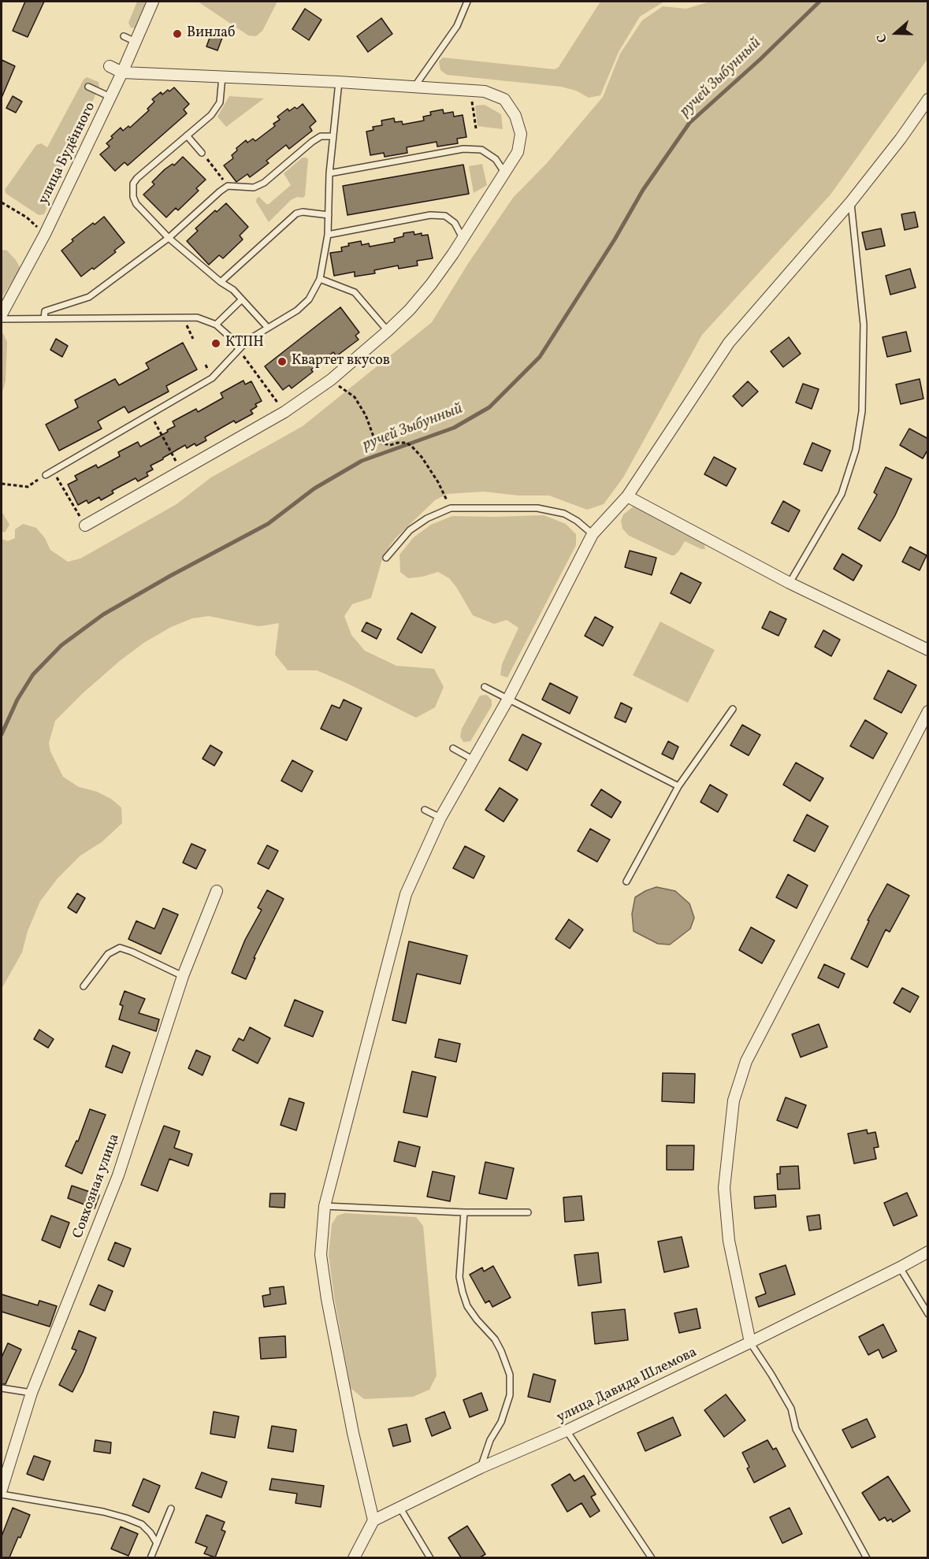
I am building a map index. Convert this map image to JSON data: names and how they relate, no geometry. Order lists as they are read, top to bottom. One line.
{"streets":{"street":["улица Будённого","Совхозная улица","улица Давида Шлемова"]},"water":["ручей Зыбунный"],"places":["Винлаб","КТПН","Квартет вкусов"],"north":"left"}
